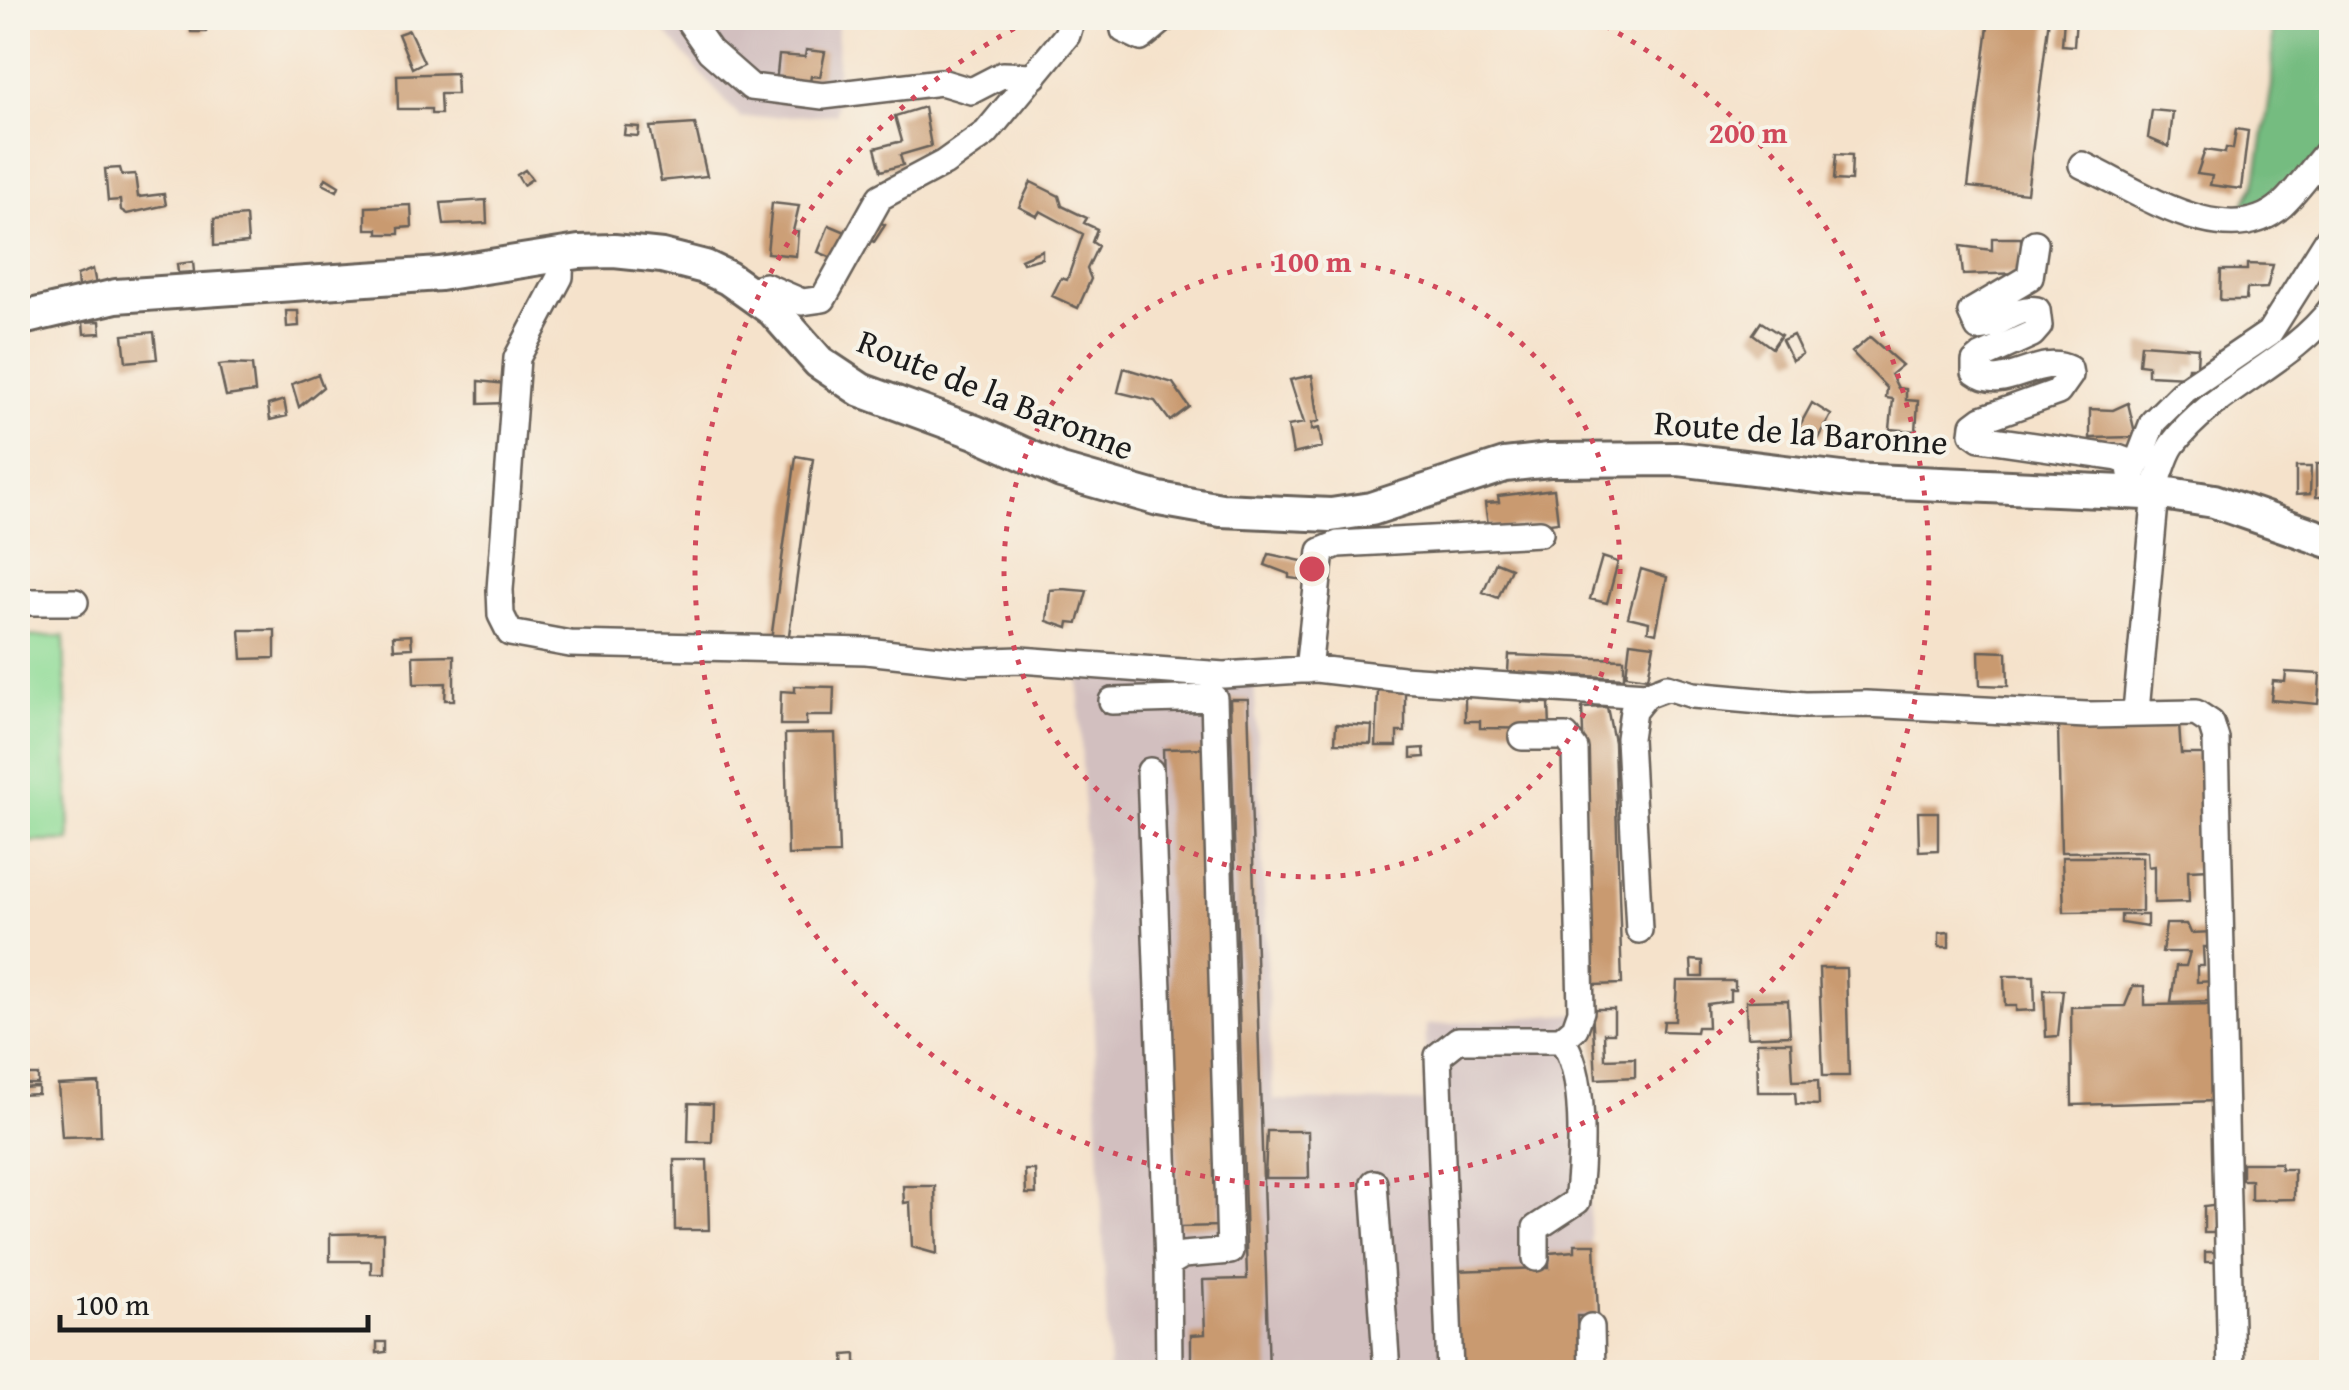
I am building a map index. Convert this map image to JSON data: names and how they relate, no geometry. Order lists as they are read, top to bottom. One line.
{"streets":{"main road":["Route de la Baronne"]},"scale_bar":"100 m","rings":["200 m","100 m"]}
